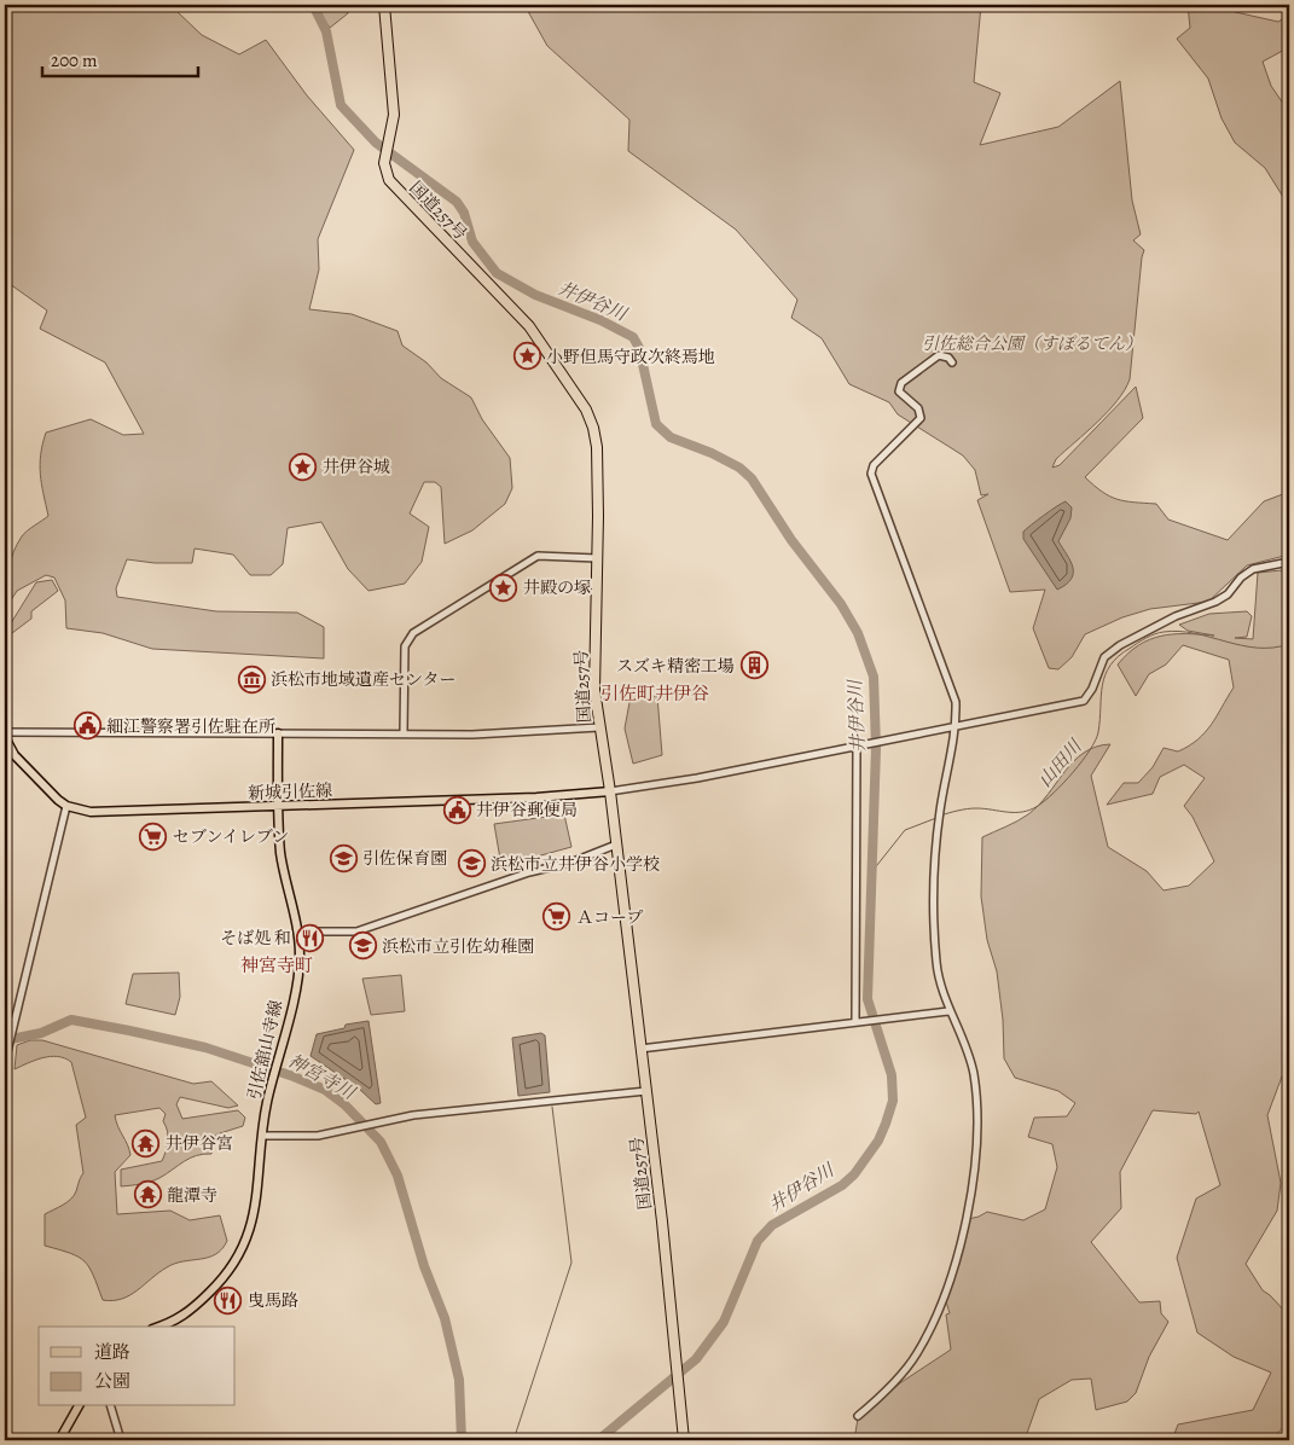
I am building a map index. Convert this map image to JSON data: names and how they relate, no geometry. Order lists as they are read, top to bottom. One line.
{"streets":{"highway":["国道257号"],"main road":["新城引佐線","引佐舘山寺線"]},"crossings":[["国道257号","新城引佐線"],["新城引佐線","引佐舘山寺線"]],"districts":["引佐町井伊谷","神宮寺町"],"water":["井伊谷川","山田川","神宮寺川"],"parks":["引佐総合公園（すぽるてん）"],"places":{"place":["小野但馬守政次終焉地","井伊谷城","井殿の塚"],"building":["スズキ精密工場"],"museum":["浜松市地域遺産センター"],"public building":["細江警察署引佐駐在所","井伊谷郵便局"],"supermarket":["セブンイレブン","Ａコープ"],"school or university":["引佐保育園","浜松市立井伊谷小学校","浜松市立引佐幼稚園"],"restaurant":["そば処 和","曳馬路"],"temple":["井伊谷宮","龍潭寺"]},"legend":["道路","公園"],"scale_bar":"200 m"}
